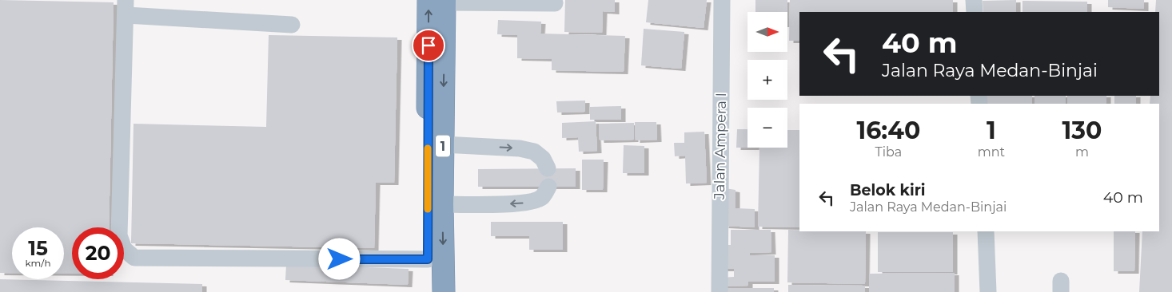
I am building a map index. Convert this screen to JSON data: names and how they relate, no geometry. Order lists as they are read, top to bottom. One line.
{"streets":{"highway":["1"],"street":["Jalan Ampera I"]},"north":"right","page":{"map_buttons":["+","−"],"turn":["40 m","Jalan Raya Medan-Binjai"],"eta":["16:40","Tiba","1","mnt","130","m"],"list":[{"name":"Belok kiri","note":"Jalan Raya Medan-Binjai","value":"40 m"}],"speed":"15 km/h","limit":"20"}}
